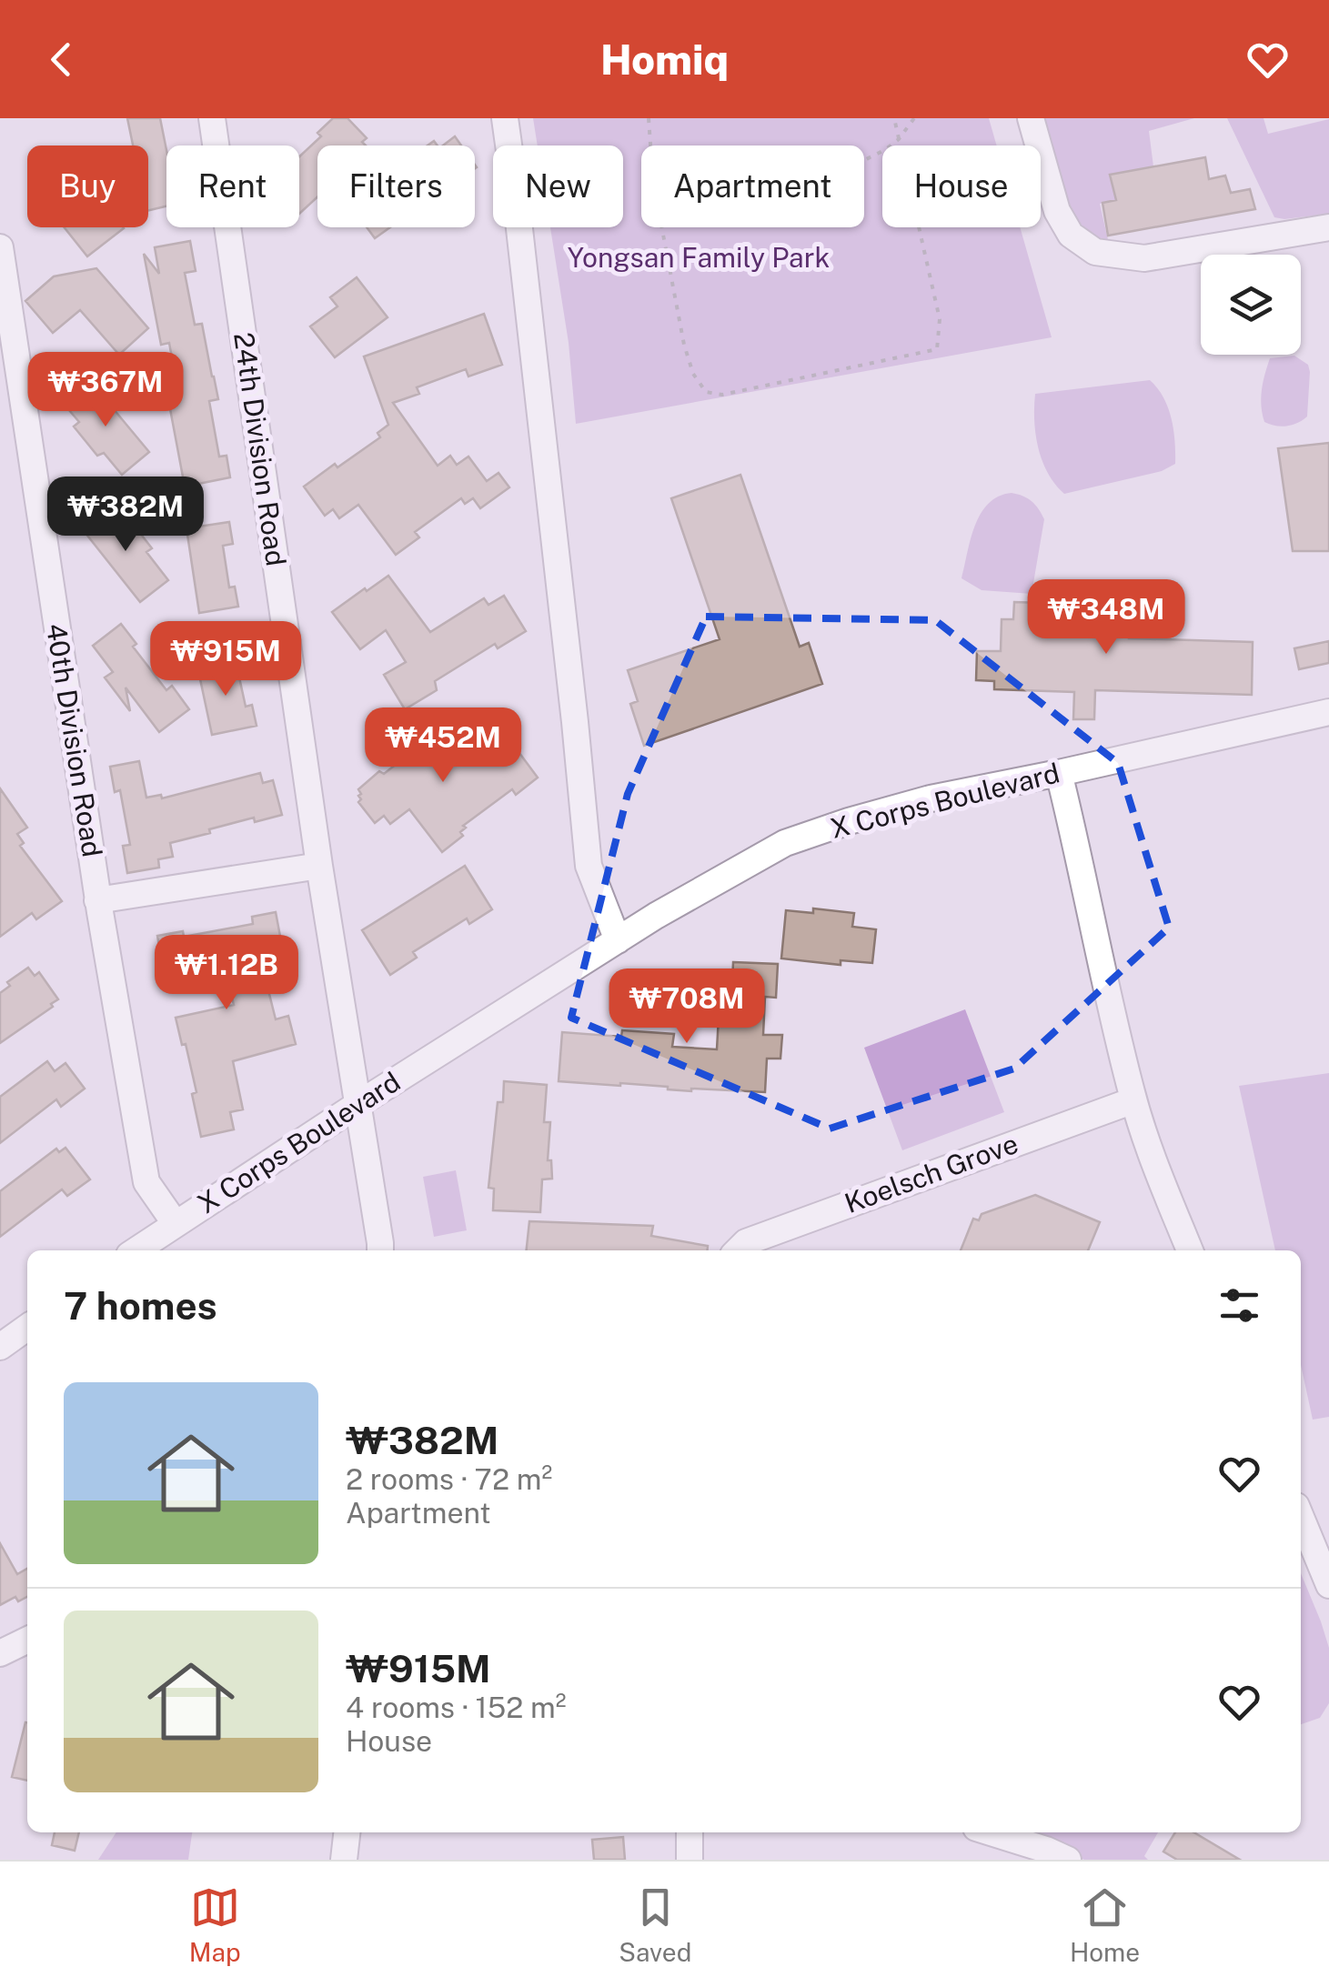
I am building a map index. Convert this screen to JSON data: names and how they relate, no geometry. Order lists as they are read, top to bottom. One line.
{"streets":{"street":["24th Division Road","40th Division Road","X Corps Boulevard","Koelsch Grove"]},"crossings":[["24th Division Road","X Corps Boulevard"],["40th Division Road","X Corps Boulevard"]],"parks":["Yongsan Family Park"],"page":{"header":"Homiq","chip":["Buy","Rent","Filters","New","Apartment","House"],"price":["₩367M","₩382M","₩348M","₩915M","₩452M","₩1.12B","₩708M"],"heading":"7 homes","list":[{"name":"₩382M","note":"2 rooms · 72 m² · Apartment"},{"name":"₩915M","note":"4 rooms · 152 m² · House"}],"tabs":["Map","Saved","Home"]}}
